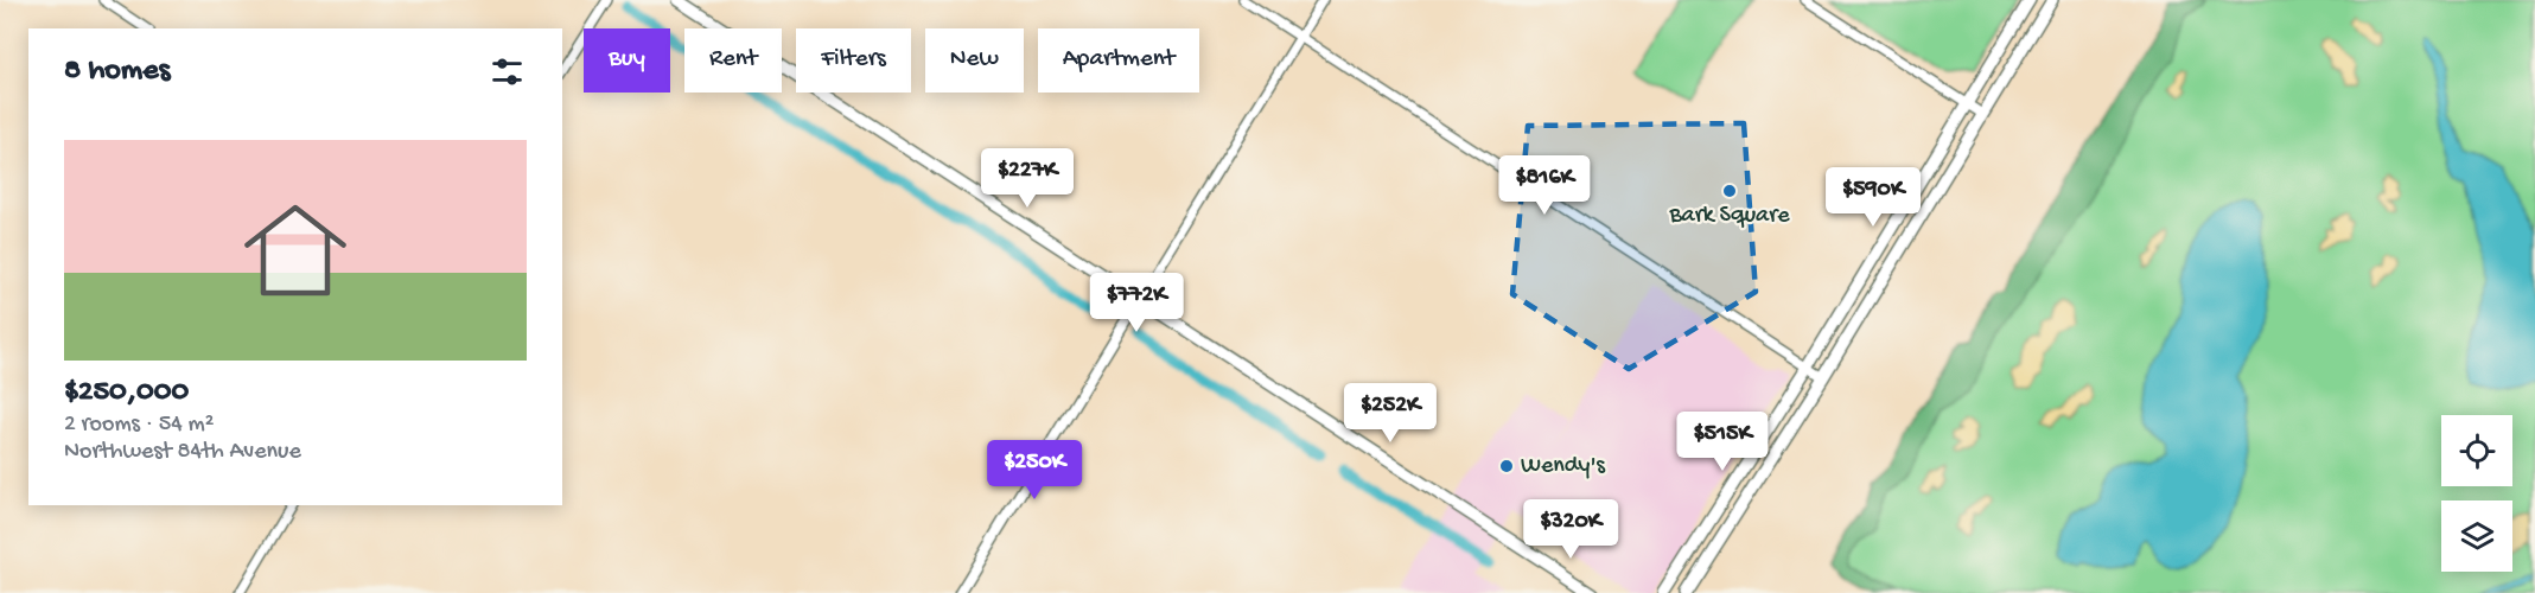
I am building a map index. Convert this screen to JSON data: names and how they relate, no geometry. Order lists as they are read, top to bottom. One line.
{"places":["Bark Square","Wendy's"],"page":{"chip":["Buy","Rent","Filters","New","Apartment"],"heading":"8 homes","list":[{"name":"$250,000","note":"2 rooms · 54 m² · Northwest 84th Avenue"}],"price":["$227K","$816K","$590K","$772K","$252K","$515K","$250K","$320K"]}}
